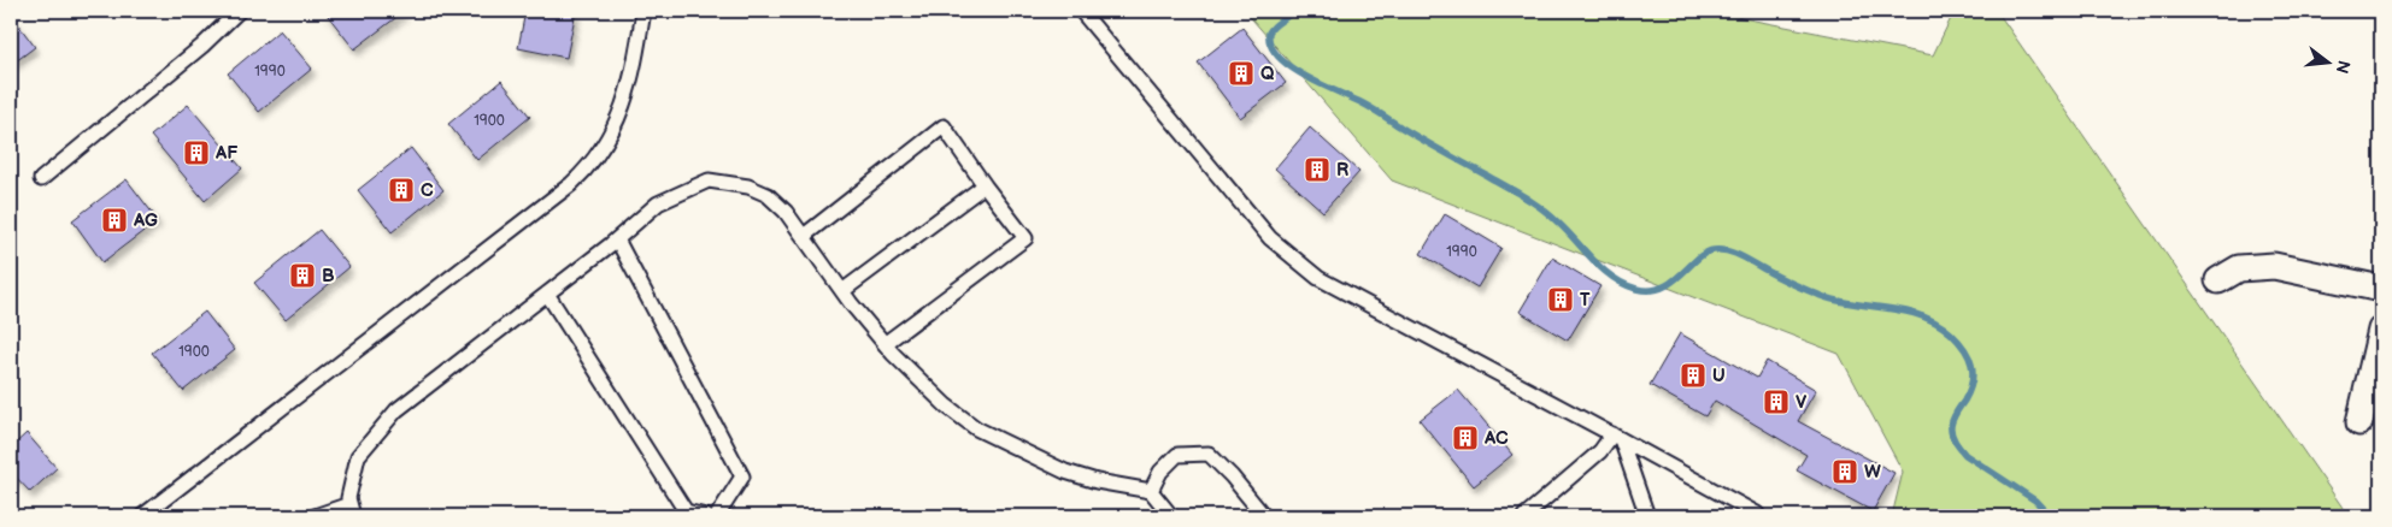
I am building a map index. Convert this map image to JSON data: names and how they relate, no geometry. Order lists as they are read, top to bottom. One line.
{"places":{"building":["Q","AF","R","C","AG","B","T","U","V","AC","W"]},"house_numbers":["1990","1900","1990","1900"],"north":"right"}
